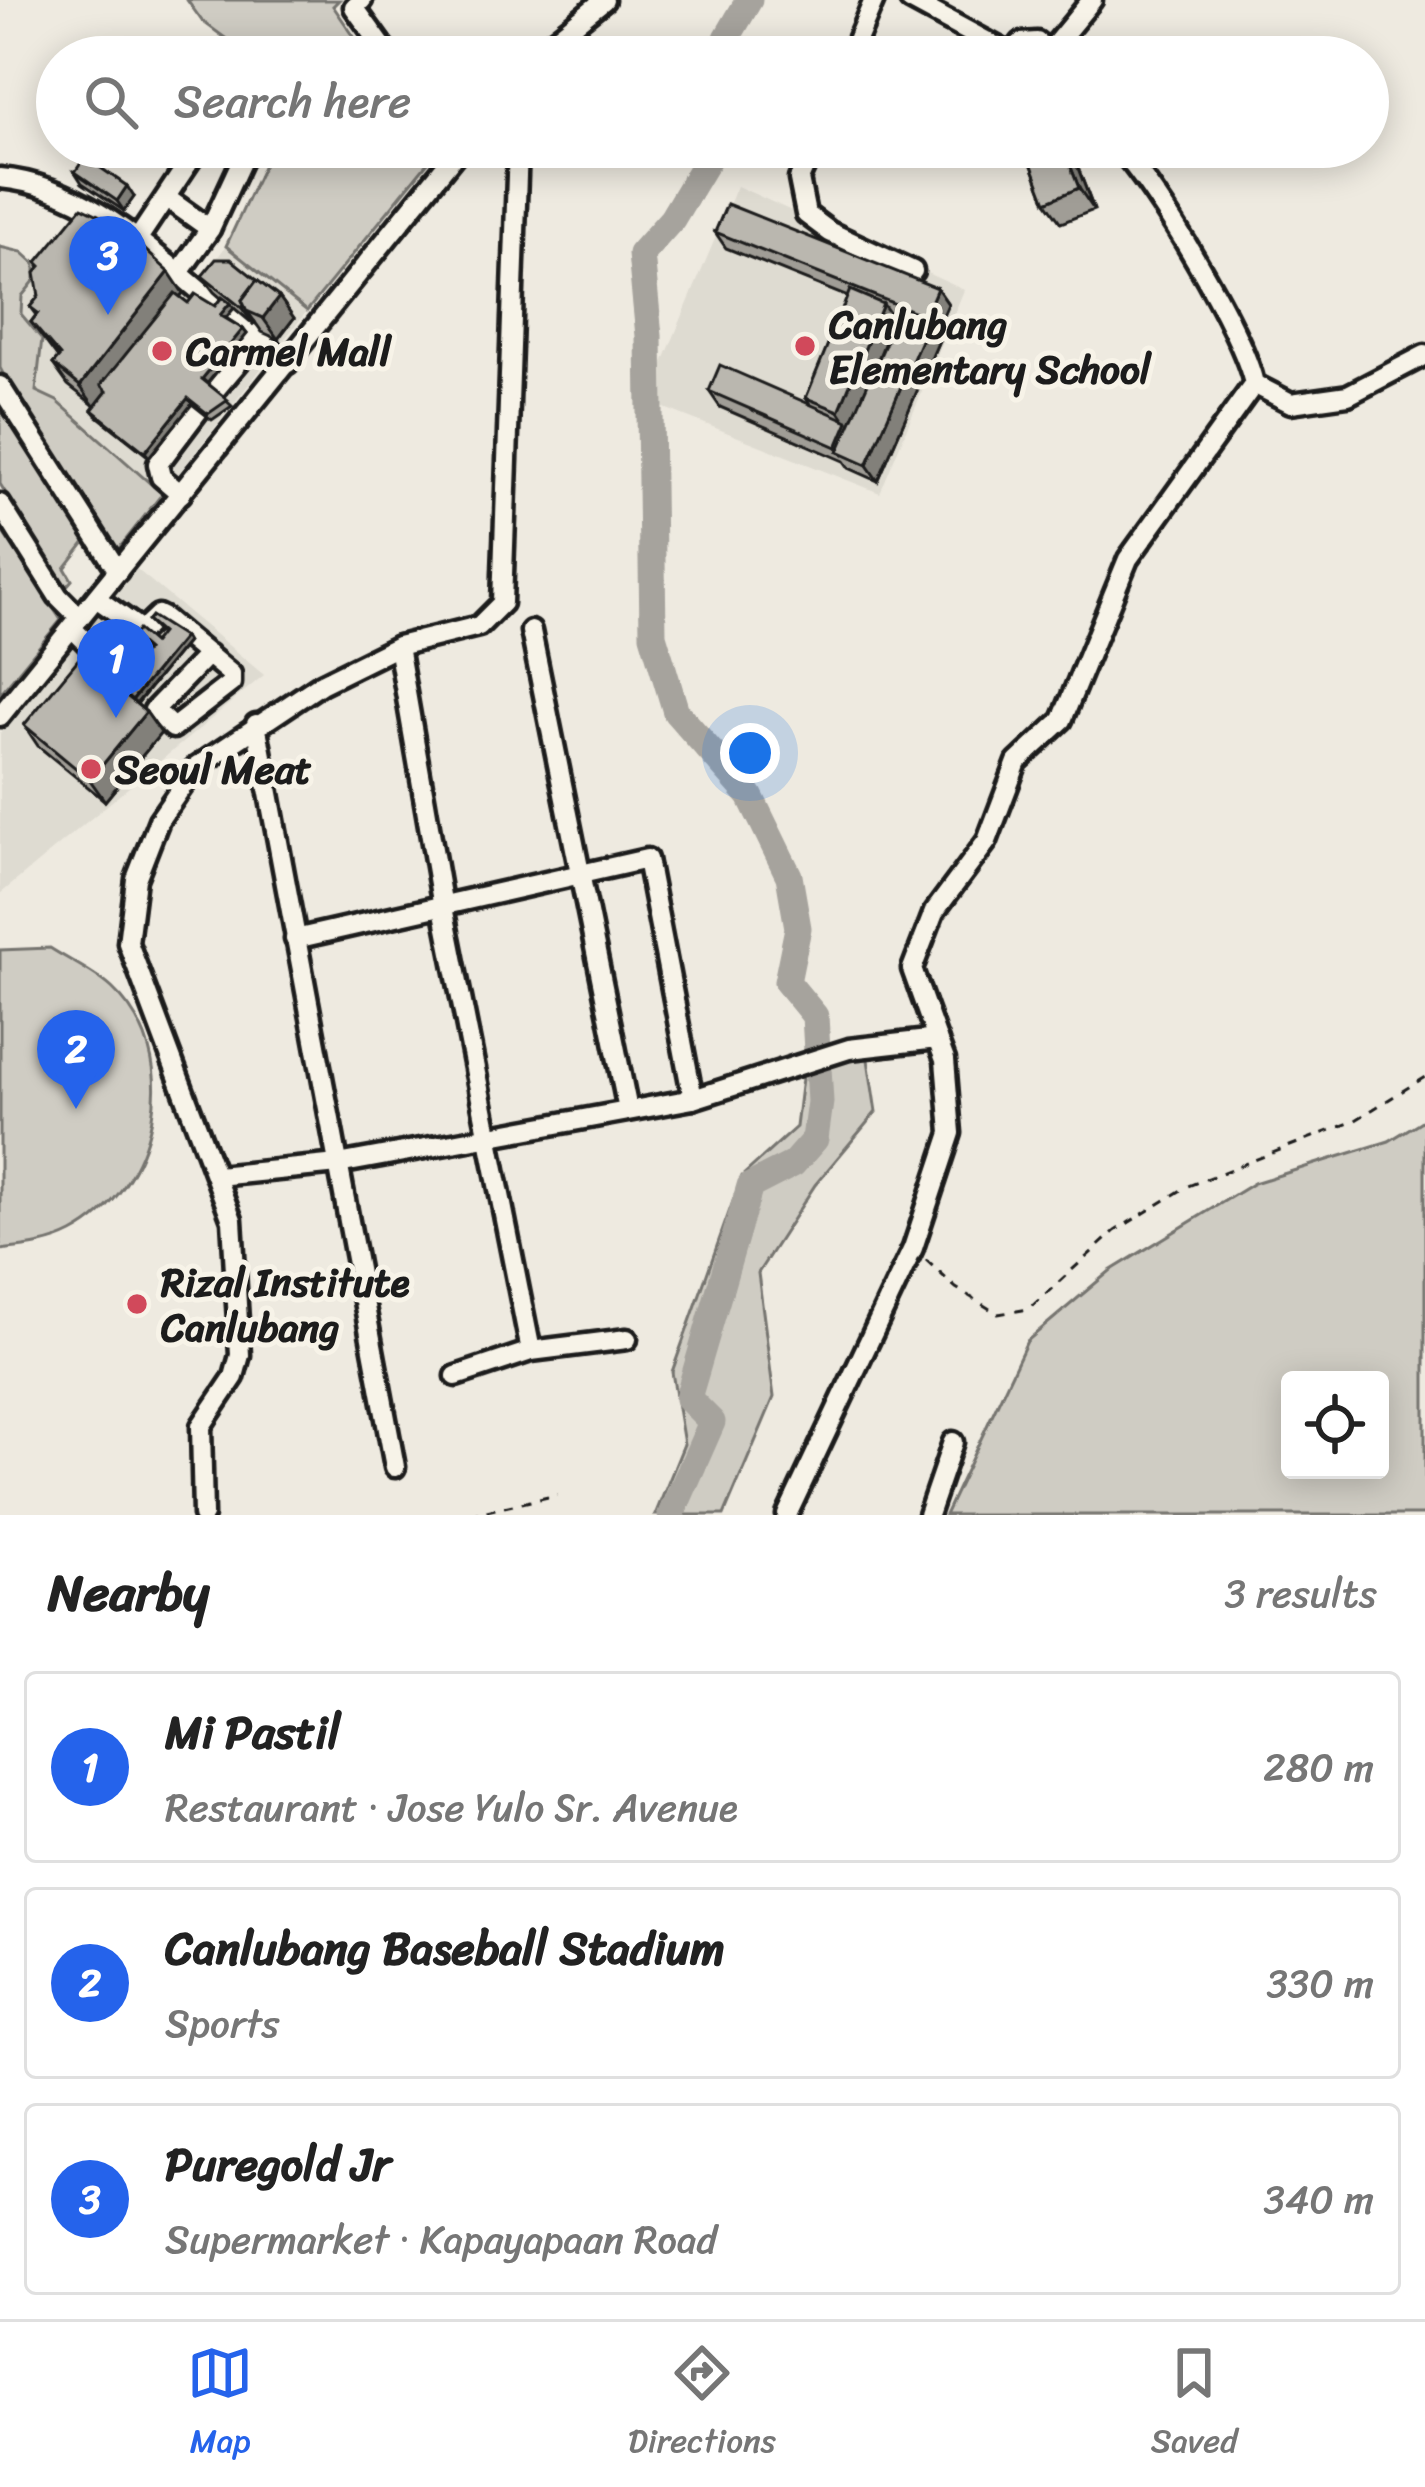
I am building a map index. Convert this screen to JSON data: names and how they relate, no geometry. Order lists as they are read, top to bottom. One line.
{"places":["Canlubang Elementary School","Carmel Mall","Seoul Meat","Rizal Institute Canlubang"],"page":{"search":"Search here","pins":["3","1","2"],"heading":["Nearby","3 results"],"list":[{"mark":"1","name":"Mi Pastil","note":"Restaurant · Jose Yulo Sr. Avenue","value":"280 m"},{"mark":"2","name":"Canlubang Baseball Stadium","note":"Sports","value":"330 m"},{"mark":"3","name":"Puregold Jr","note":"Supermarket · Kapayapaan Road","value":"340 m"}],"nav":["Map","Directions","Saved"]}}
